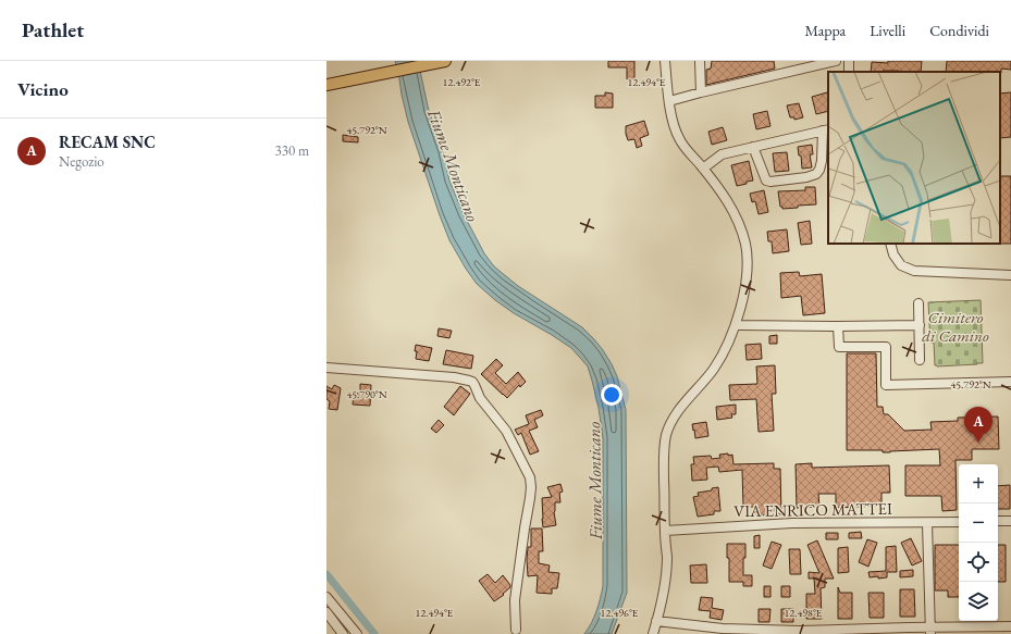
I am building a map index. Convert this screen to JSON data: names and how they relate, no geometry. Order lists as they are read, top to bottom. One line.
{"streets":{"street":["VIA ENRICO MATTEI"]},"water":["Fiume Monticano"],"parks":["Cimitero di Camino"],"page":{"header":"Pathlet","nav":["Mappa","Livelli","Condividi"],"heading":"Vicino","list":[{"mark":"A","name":"RECAM SNC","note":"Negozio","value":"330 m"}],"pins":"A","map_buttons":["+","−"]},"coordinates":["12.492°E","12.494°E","45.792°N","45.790°N","12.496°E","12.498°E"]}
